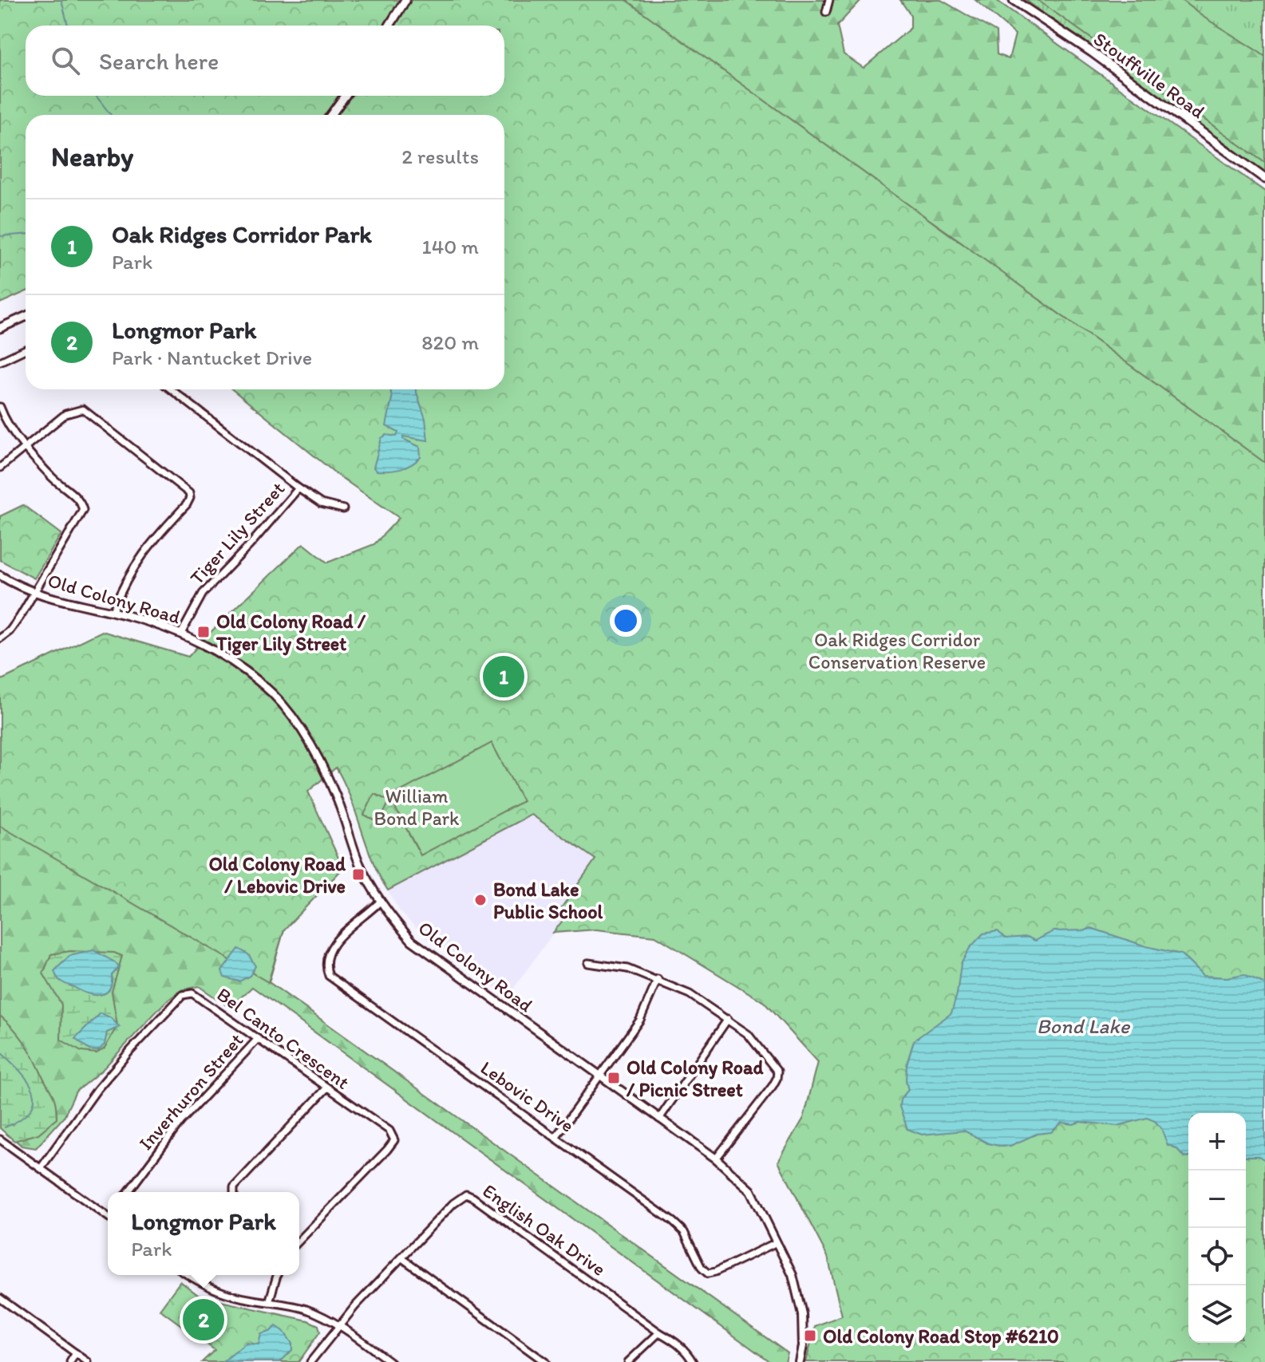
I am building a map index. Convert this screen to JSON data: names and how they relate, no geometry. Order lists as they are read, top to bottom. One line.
{"streets":{"main road":["Stouffville Road"],"street":["Tiger Lily Street","Old Colony Road","Bel Canto Crescent","Inverhuron Street","Lebovic Drive","English Oak Drive"]},"crossings":[["Tiger Lily Street","Old Colony Road"],["Old Colony Road","Lebovic Drive"],["Bel Canto Crescent","Inverhuron Street"]],"water":["Bond Lake"],"parks":["Oak Ridges Corridor Conservation Reserve","William Bond Park"],"places":{"transit":["Old Colony Road / Tiger Lily Street","Old Colony Road / Lebovic Drive","Old Colony Road / Picnic Street","Old Colony Road Stop #6210"],"other":["Bond Lake Public School"]},"page":{"search":"Search here","heading":["Nearby","2 results"],"list":[{"mark":"1","name":"Oak Ridges Corridor Park","note":"Park","value":"140 m"},{"mark":"2","name":"Longmor Park","note":"Park · Nantucket Drive","value":"820 m"}],"pins":["1","2"],"map_buttons":["+","−"],"popup":["Longmor Park","Park"]}}
